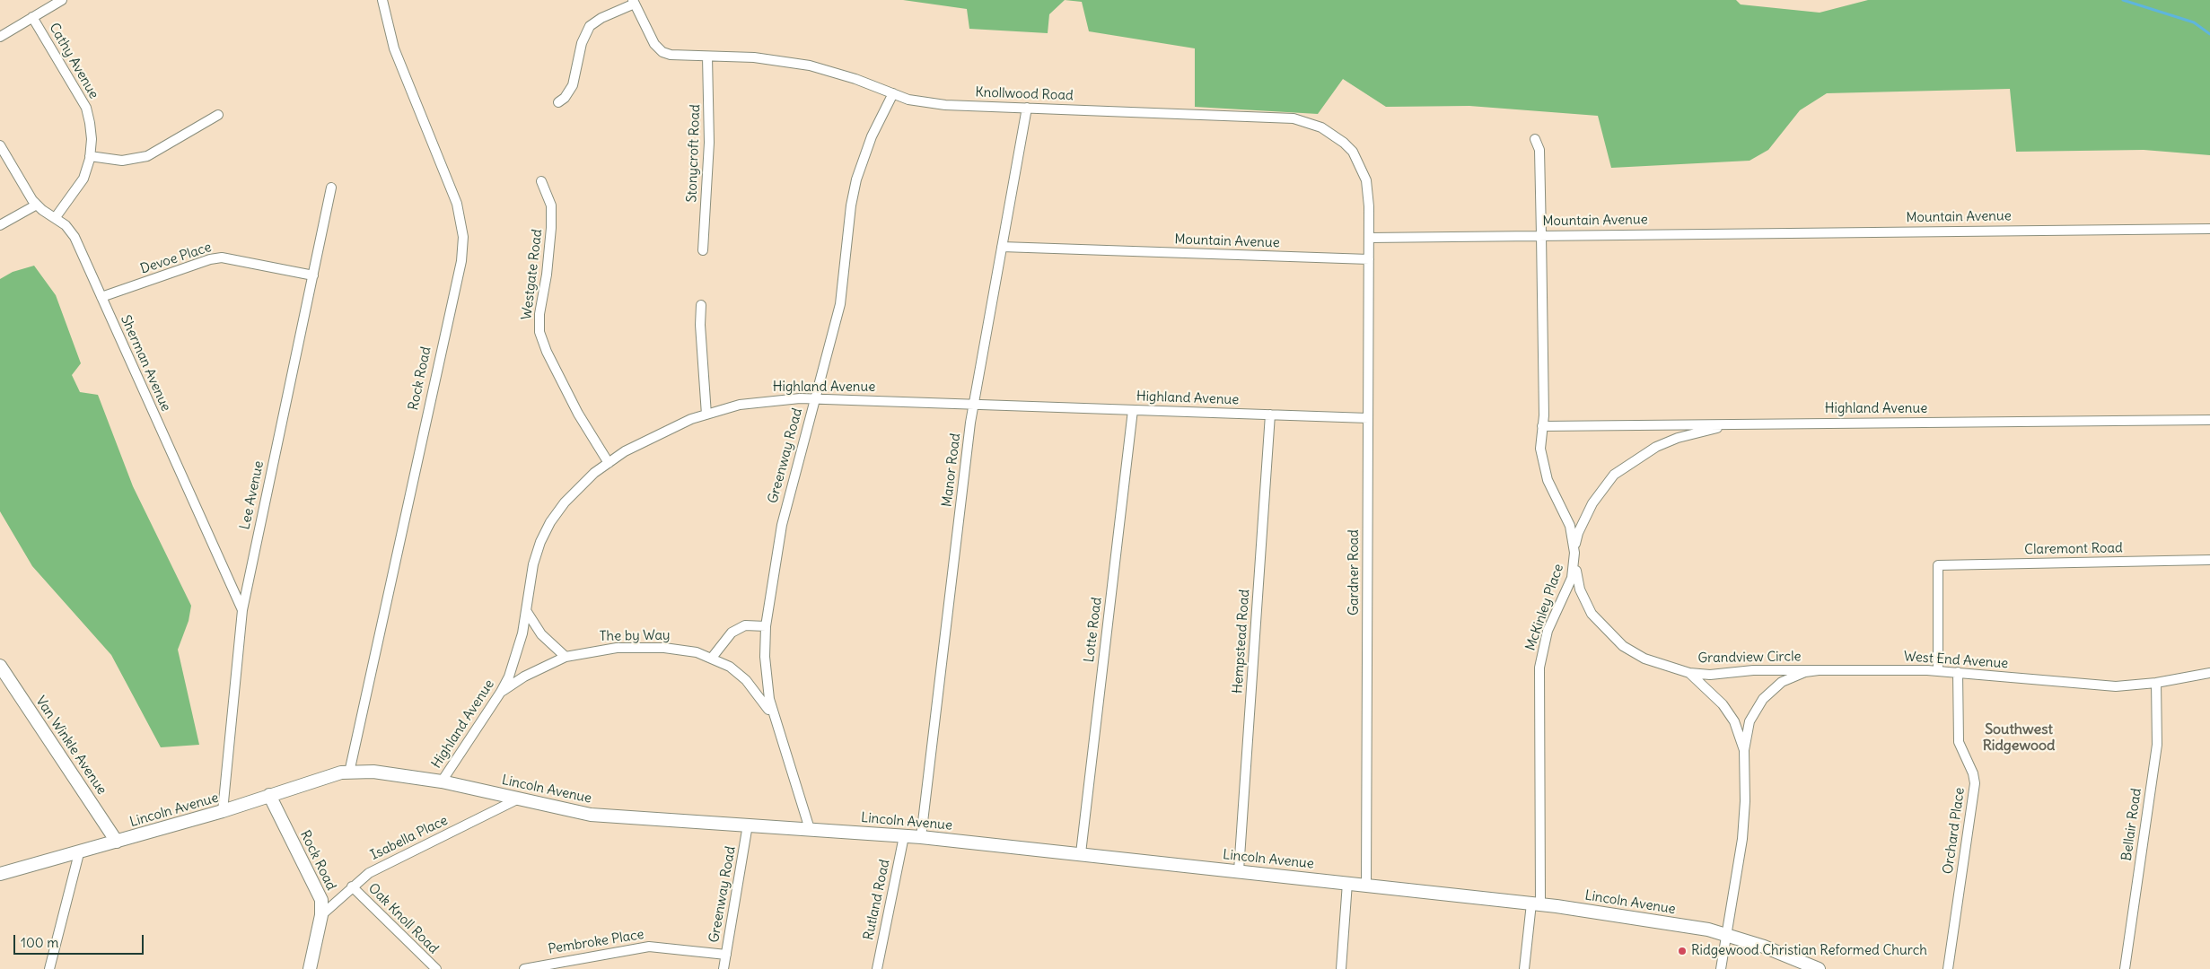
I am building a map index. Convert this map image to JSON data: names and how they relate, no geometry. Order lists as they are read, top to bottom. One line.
{"streets":{"main road":["Rock Road","Van Winkle Avenue","Lincoln Avenue"],"street":["Cathy Avenue","Knollwood Road","Stonycroft Road","Mountain Avenue","Devoe Place","Westgate Road","Sherman Avenue","Highland Avenue","Greenway Road","Manor Road","Lee Avenue","Claremont Road","Gardner Road","McKinley Place","Lotte Road","The by Way","Hempstead Road","Grandview Circle","West End Avenue","Bellair Road","Orchard Place","Isabella Place","Rutland Road","Oak Knoll Road","Pembroke Place"]},"crossings":[["Cathy Avenue","Sherman Avenue"],["Knollwood Road","Stonycroft Road"],["Knollwood Road","Mountain Avenue"],["Knollwood Road","Greenway Road"],["Knollwood Road","Manor Road"],["Mountain Avenue","Manor Road"],["Mountain Avenue","Gardner Road"],["Mountain Avenue","McKinley Place"],["Devoe Place","Sherman Avenue"],["Devoe Place","Lee Avenue"],["Westgate Road","Highland Avenue"],["Sherman Avenue","Lee Avenue"],["Rock Road","Lincoln Avenue"],["Rock Road","Isabella Place"],["Highland Avenue","Greenway Road"],["Highland Avenue","Manor Road"],["Highland Avenue","Gardner Road"],["Highland Avenue","McKinley Place"],["Highland Avenue","Lotte Road"],["Highland Avenue","The by Way"],["Highland Avenue","Hempstead Road"],["Highland Avenue","Grandview Circle"],["Highland Avenue","Lincoln Avenue"],["Greenway Road","The by Way"],["Greenway Road","Lincoln Avenue"],["Greenway Road","Pembroke Place"],["Manor Road","Lincoln Avenue"],["Lee Avenue","Lincoln Avenue"],["Claremont Road","West End Avenue"],["Gardner Road","Lincoln Avenue"],["McKinley Place","Grandview Circle"],["McKinley Place","Lincoln Avenue"],["Lotte Road","Lincoln Avenue"],["Hempstead Road","Lincoln Avenue"],["Grandview Circle","West End Avenue"],["West End Avenue","Lincoln Avenue"],["West End Avenue","Bellair Road"],["West End Avenue","Orchard Place"],["Van Winkle Avenue","Lincoln Avenue"],["Lincoln Avenue","Isabella Place"],["Lincoln Avenue","Rutland Road"],["Isabella Place","Oak Knoll Road"]],"districts":["Southwest Ridgewood"],"places":["Ridgewood Christian Reformed Church"],"scale_bar":"100 m"}
